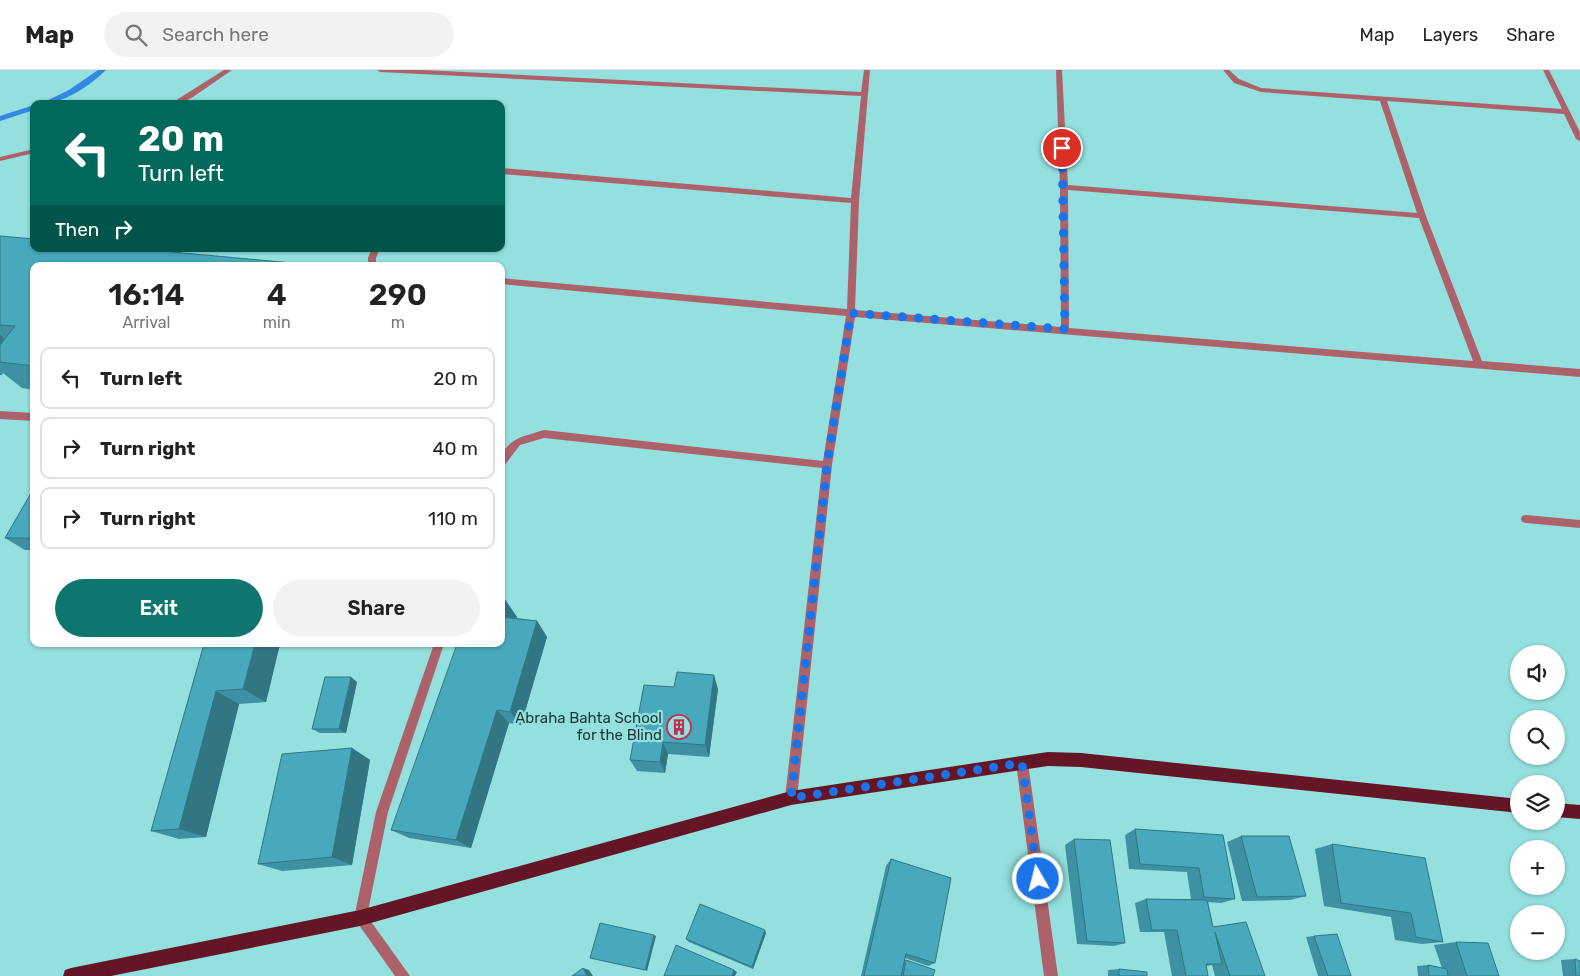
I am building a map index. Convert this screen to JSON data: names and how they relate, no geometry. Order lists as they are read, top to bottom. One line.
{"places":{"building":["Abraha Bahta School for the Blind"]},"page":{"header":"Map","search":"Search here","nav":["Map","Layers","Share"],"turn":["20 m","Turn left"],"then":"Then","eta":["16:14","Arrival","4","min","290","m"],"list":[{"name":"Turn left","value":"20 m"},{"name":"Turn right","value":"40 m"},{"name":"Turn right","value":"110 m"}],"buttons":["Exit","Share"],"map_buttons":["+","−"]}}
